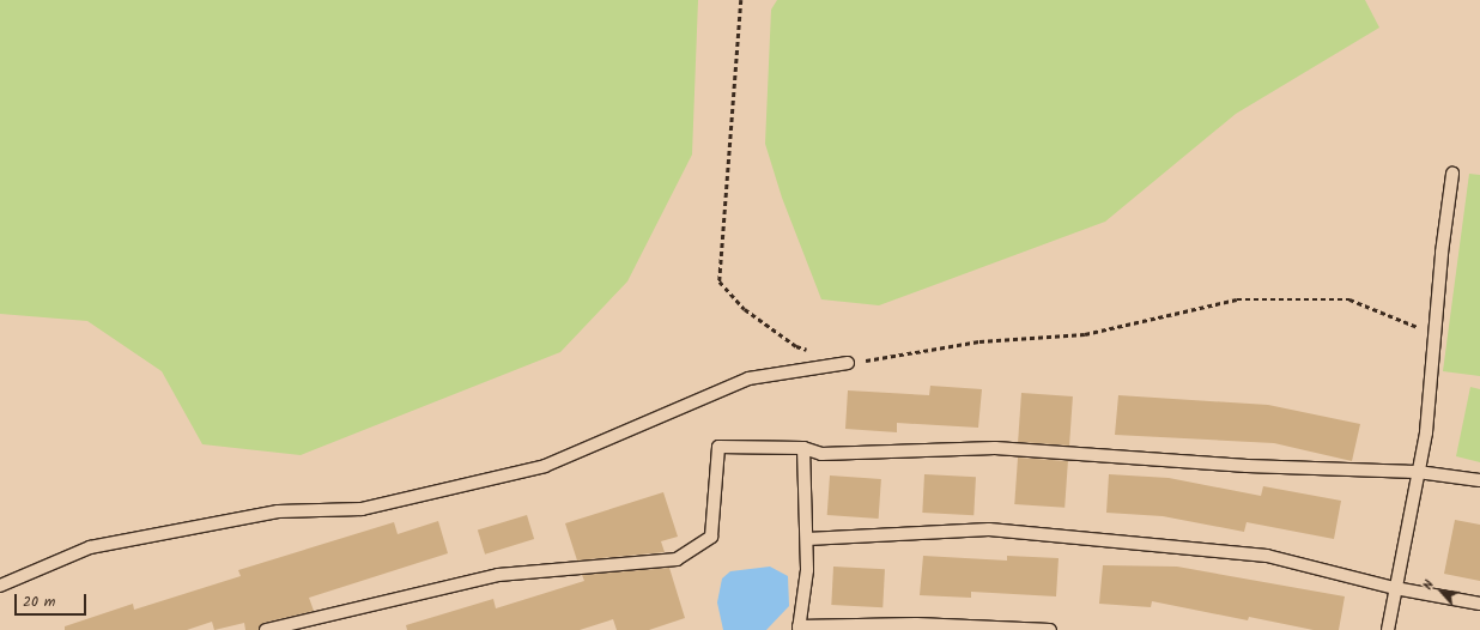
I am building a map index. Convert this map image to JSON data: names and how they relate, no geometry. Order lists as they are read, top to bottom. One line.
{"scale_bar":"20 m","north":"top left"}
